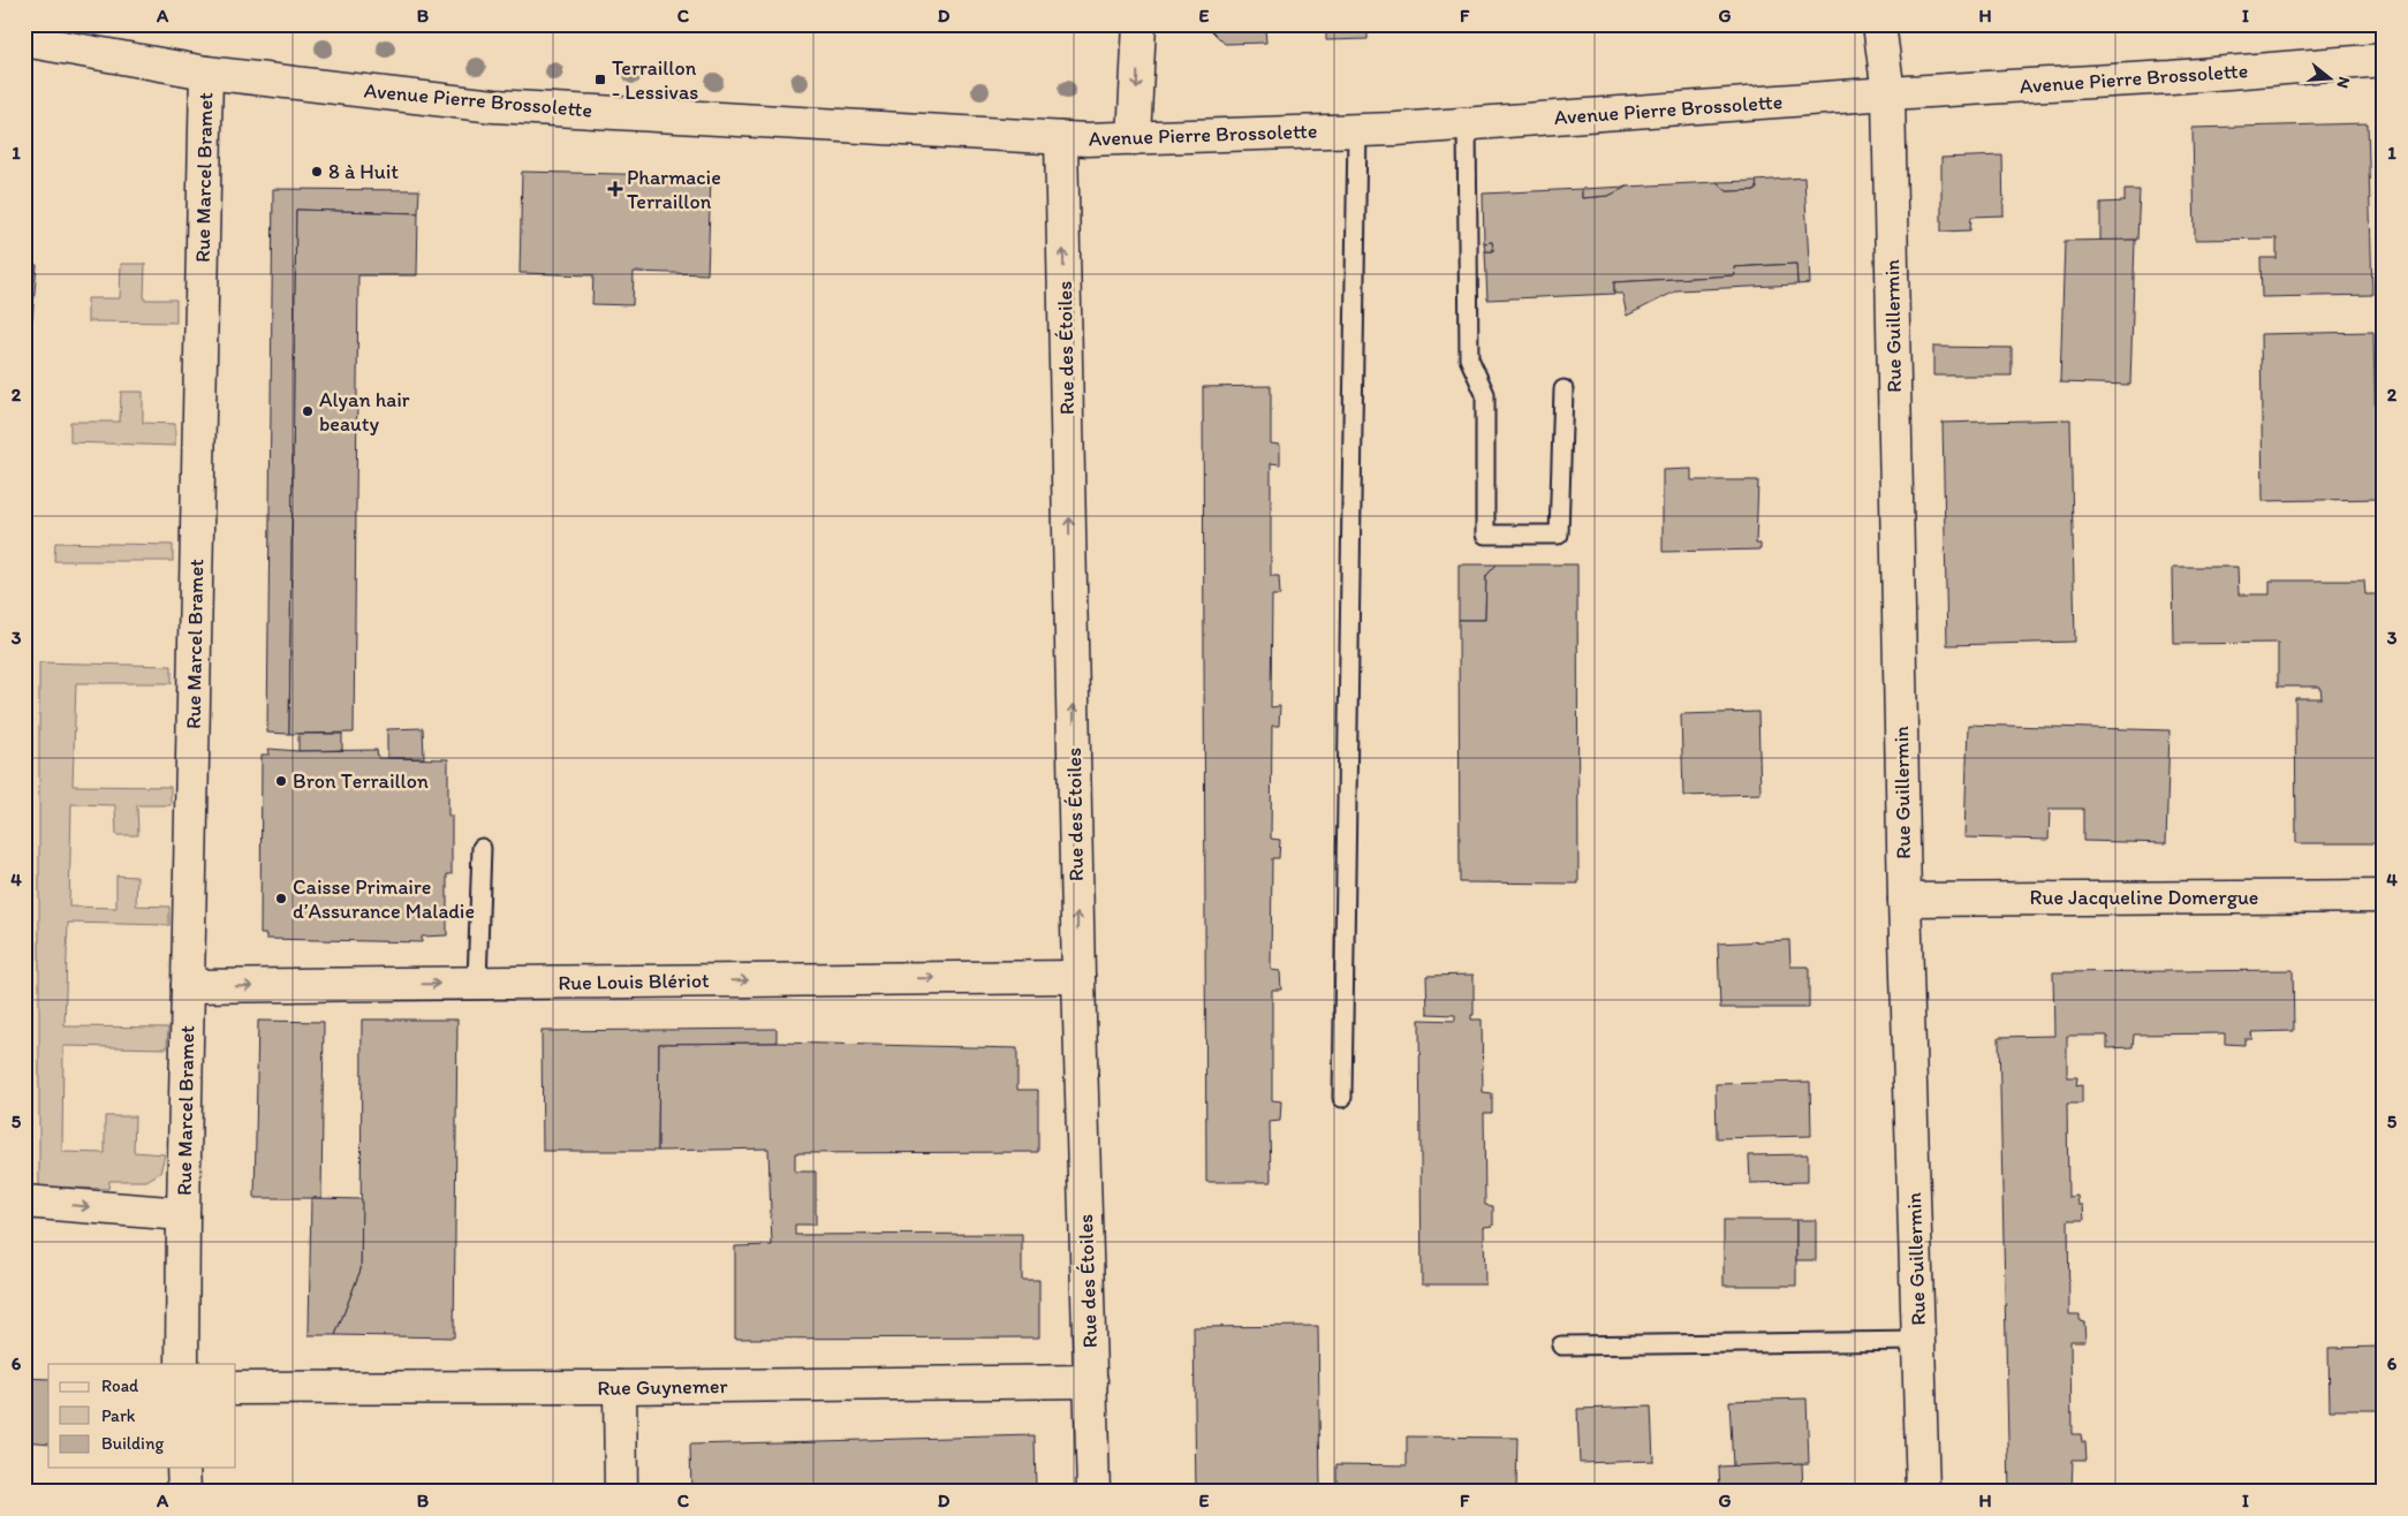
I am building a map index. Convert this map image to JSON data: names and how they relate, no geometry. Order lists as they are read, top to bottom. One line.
{"streets":{"street":["Avenue Pierre Brossolette","Rue Marcel Bramet","Rue Guillermin","Rue des Étoiles","Rue Jacqueline Domergue","Rue Louis Blériot","Rue Guynemer"]},"crossings":[["Avenue Pierre Brossolette","Rue Marcel Bramet"],["Avenue Pierre Brossolette","Rue Guillermin"],["Avenue Pierre Brossolette","Rue des Étoiles"],["Rue Marcel Bramet","Rue Louis Blériot"],["Rue Guillermin","Rue Jacqueline Domergue"],["Rue des Étoiles","Rue Louis Blériot"],["Rue des Étoiles","Rue Guynemer"]],"one_way":["Rue des Étoiles","Rue Louis Blériot"],"places":{"transit":["Terraillon - Lessivas"],"other":["8 à Huit","Alyan hair beauty","Bron Terraillon","Caisse Primaire d’Assurance Maladie"],"health":["Pharmacie Terraillon"]},"legend":["Road","Park","Building"],"north":"right","grid":{"columns":["A","B","C","D","E","F","G","H","I"],"rows":["1","2","3","4","5","6"]}}
